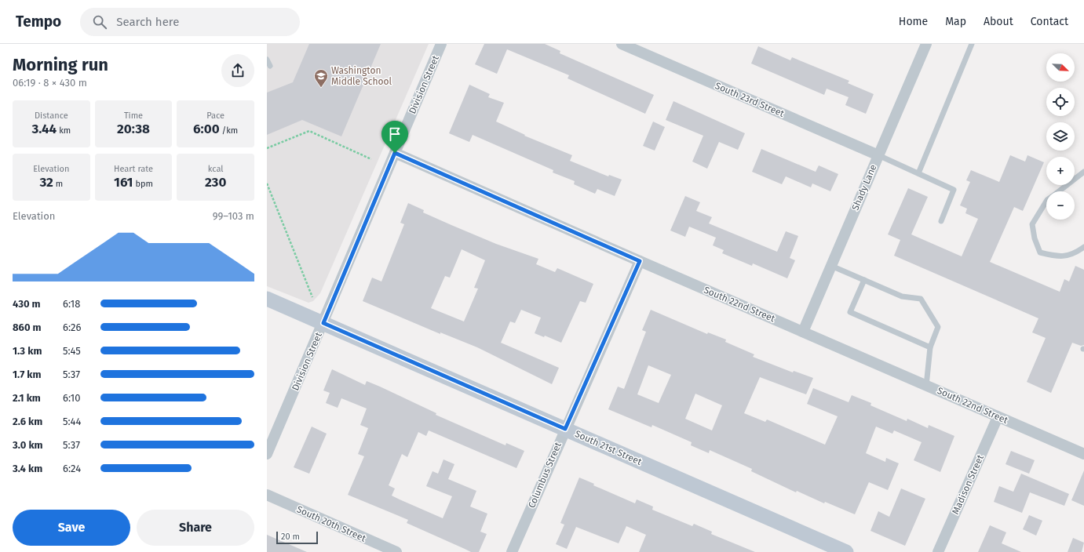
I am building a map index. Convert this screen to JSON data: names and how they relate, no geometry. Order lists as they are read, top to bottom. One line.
{"streets":{"street":["Division Street","South 23rd Street","Shady Lane","South 22nd Street","South 21st Street","Columbus Street","Madison Street","South 20th Street"]},"crossings":[["Division Street","South 22nd Street"],["Division Street","South 21st Street"],["South 23rd Street","Shady Lane"],["Shady Lane","South 22nd Street"],["South 22nd Street","Columbus Street"],["South 22nd Street","Madison Street"],["South 21st Street","Columbus Street"]],"places":{"school or university":["Washington Middle School"]},"scale_bar":"20 m","north":"bottom right","page":{"header":"Tempo","search":"Search here","nav":["Home","Map","About","Contact"],"heading":["Morning run","06:19 · 8 × 430 m"],"map_buttons":["+","−"],"stats":[["Distance","3.44 km"],["Time","20:38"],["Pace","6:00 /km"],["Elevation","32 m"],["Heart rate","161 bpm"],["kcal","230"]],"chart":["Elevation","99–103 m"],"list":[{"name":"430 m","note":"6:18"},{"name":"860 m","note":"6:26"},{"name":"1.3 km","note":"5:45"},{"name":"1.7 km","note":"5:37"},{"name":"2.1 km","note":"6:10"},{"name":"2.6 km","note":"5:44"},{"name":"3.0 km","note":"5:37"},{"name":"3.4 km","note":"6:24"}],"buttons":["Save","Share"],"scale":"20 m"}}
